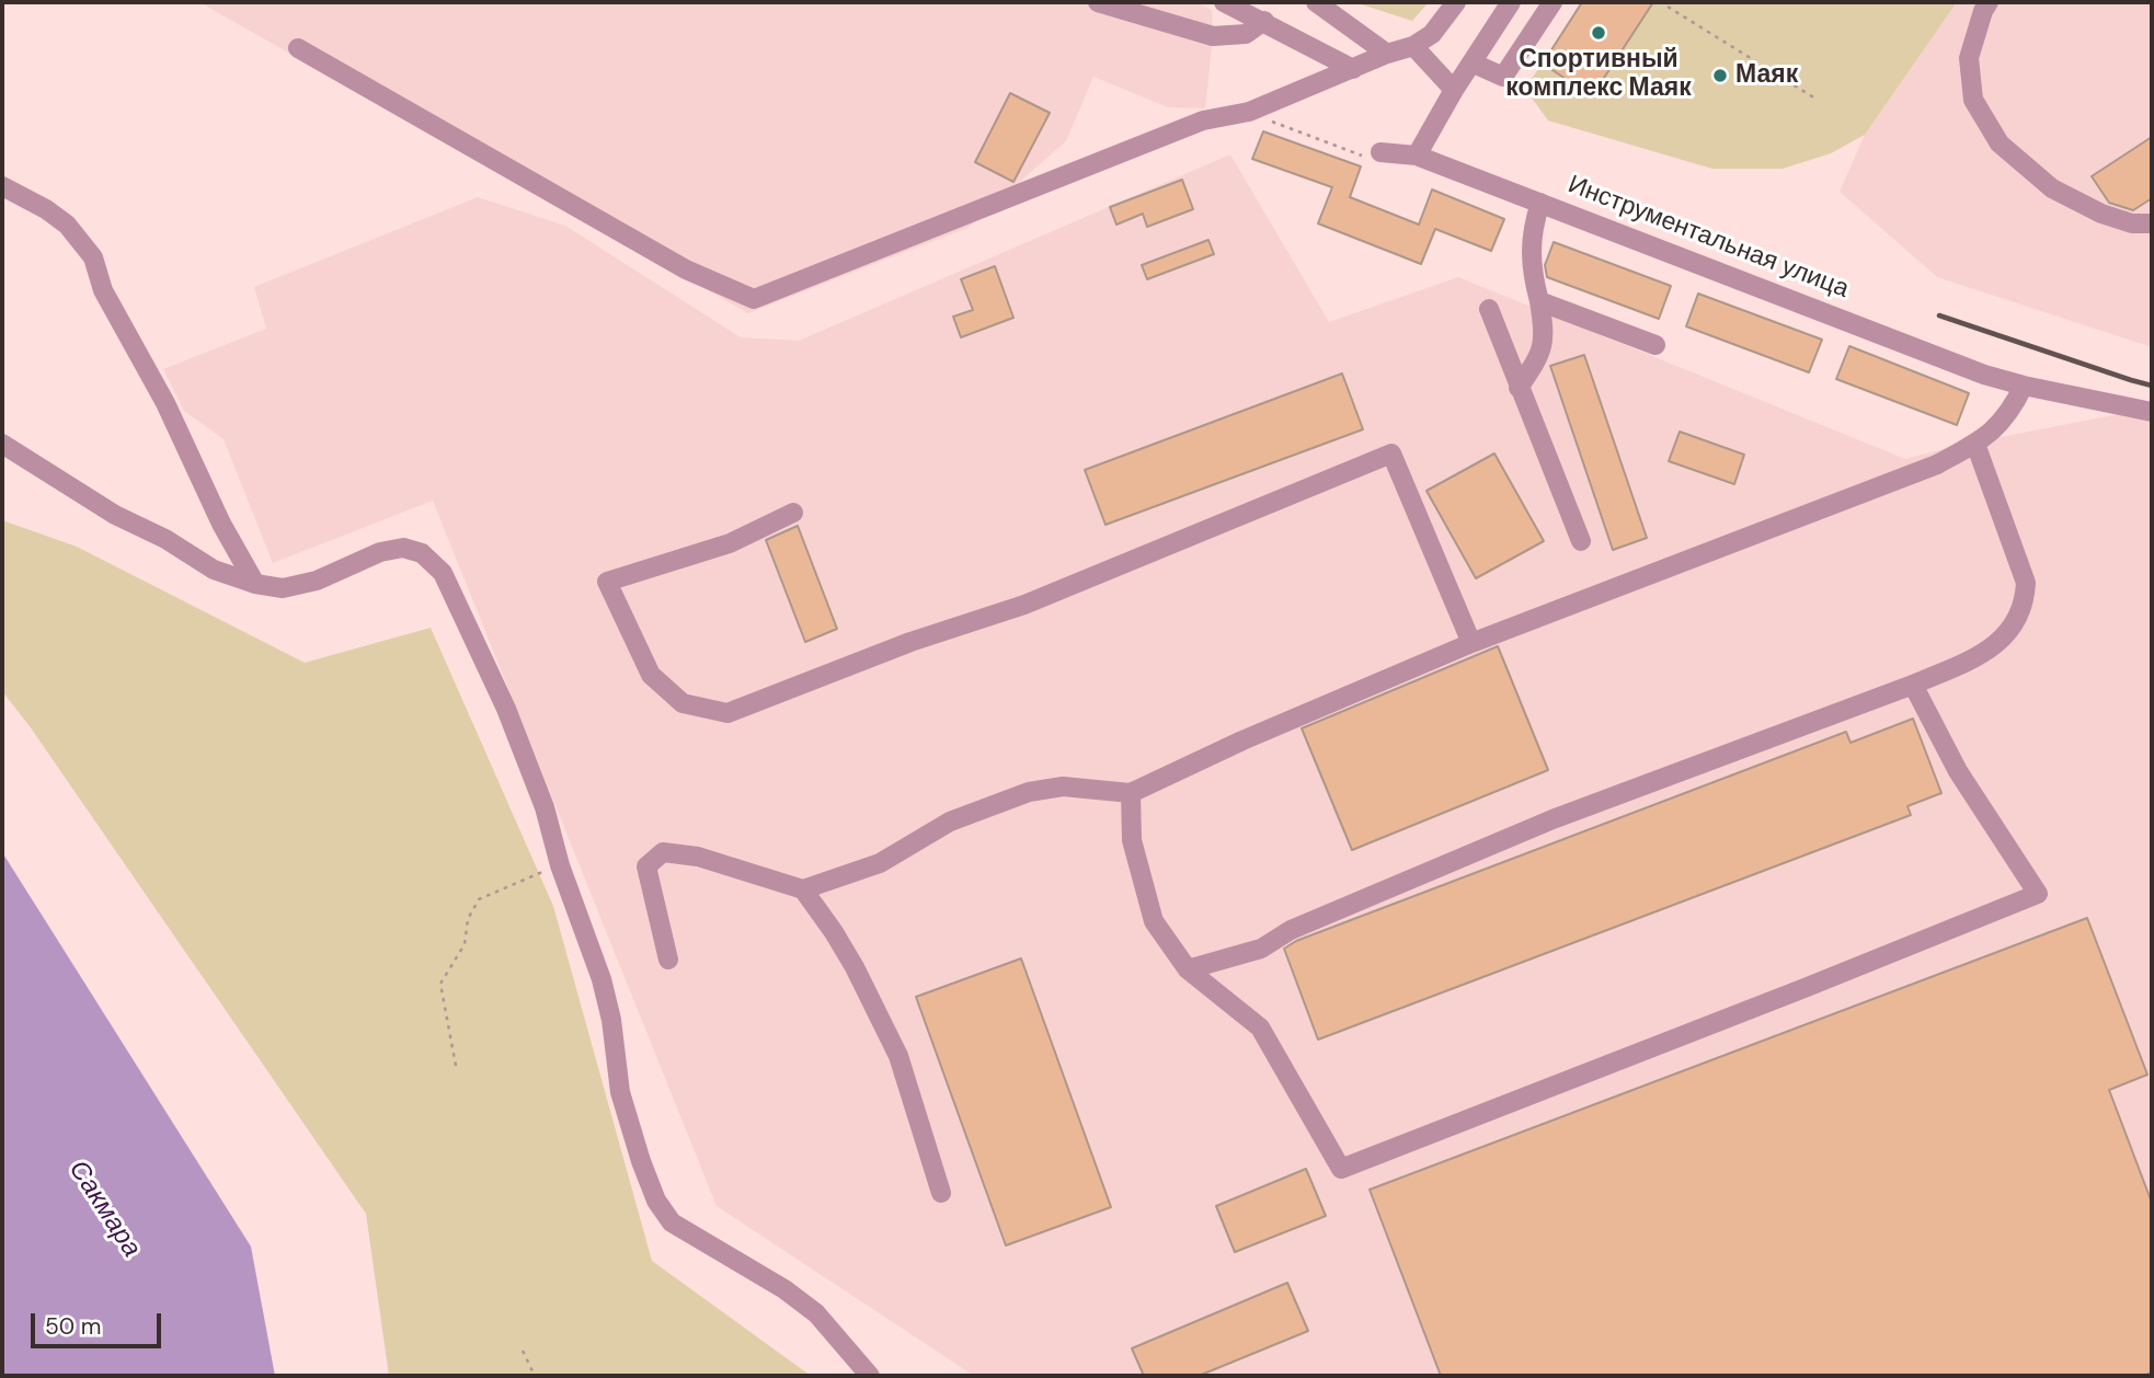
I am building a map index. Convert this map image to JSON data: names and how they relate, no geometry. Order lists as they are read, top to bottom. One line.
{"streets":{"street":["Инструментальная улица"]},"water":["Сакмара"],"places":["Спортивный комплекс Маяк","Маяк"],"scale_bar":"50 m"}
